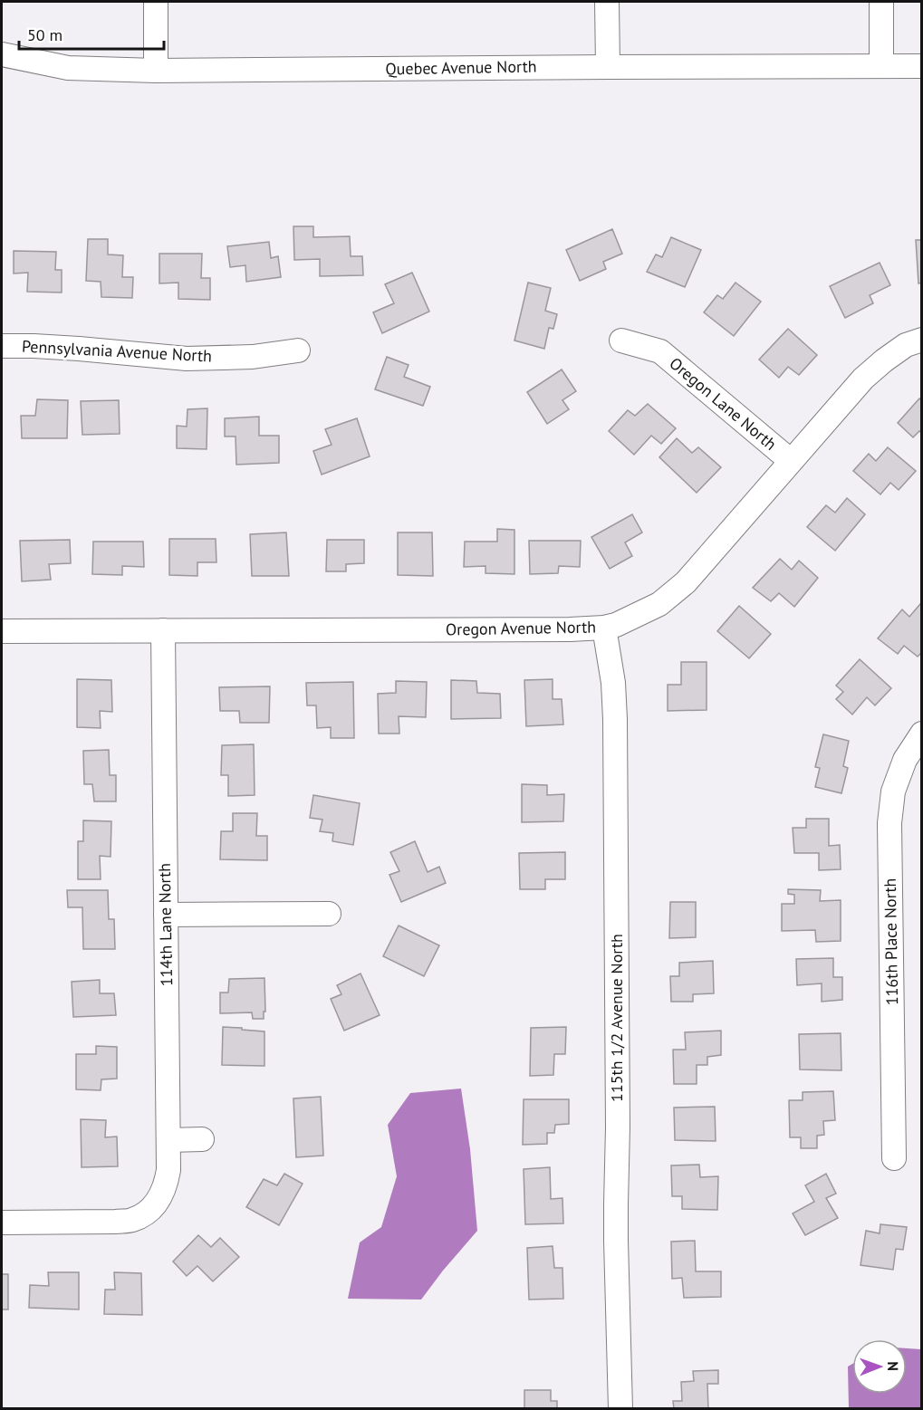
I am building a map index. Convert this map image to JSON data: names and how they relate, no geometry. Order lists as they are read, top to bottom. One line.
{"streets":{"street":["Quebec Avenue North","Pennsylvania Avenue North","Oregon Lane North","Oregon Avenue North","114th Lane North","116th Place North","115th 1/2 Avenue North"]},"crossings":[["Oregon Lane North","Oregon Avenue North"],["Oregon Avenue North","114th Lane North"],["Oregon Avenue North","115th 1/2 Avenue North"]],"scale_bar":"50 m","north":"right"}
